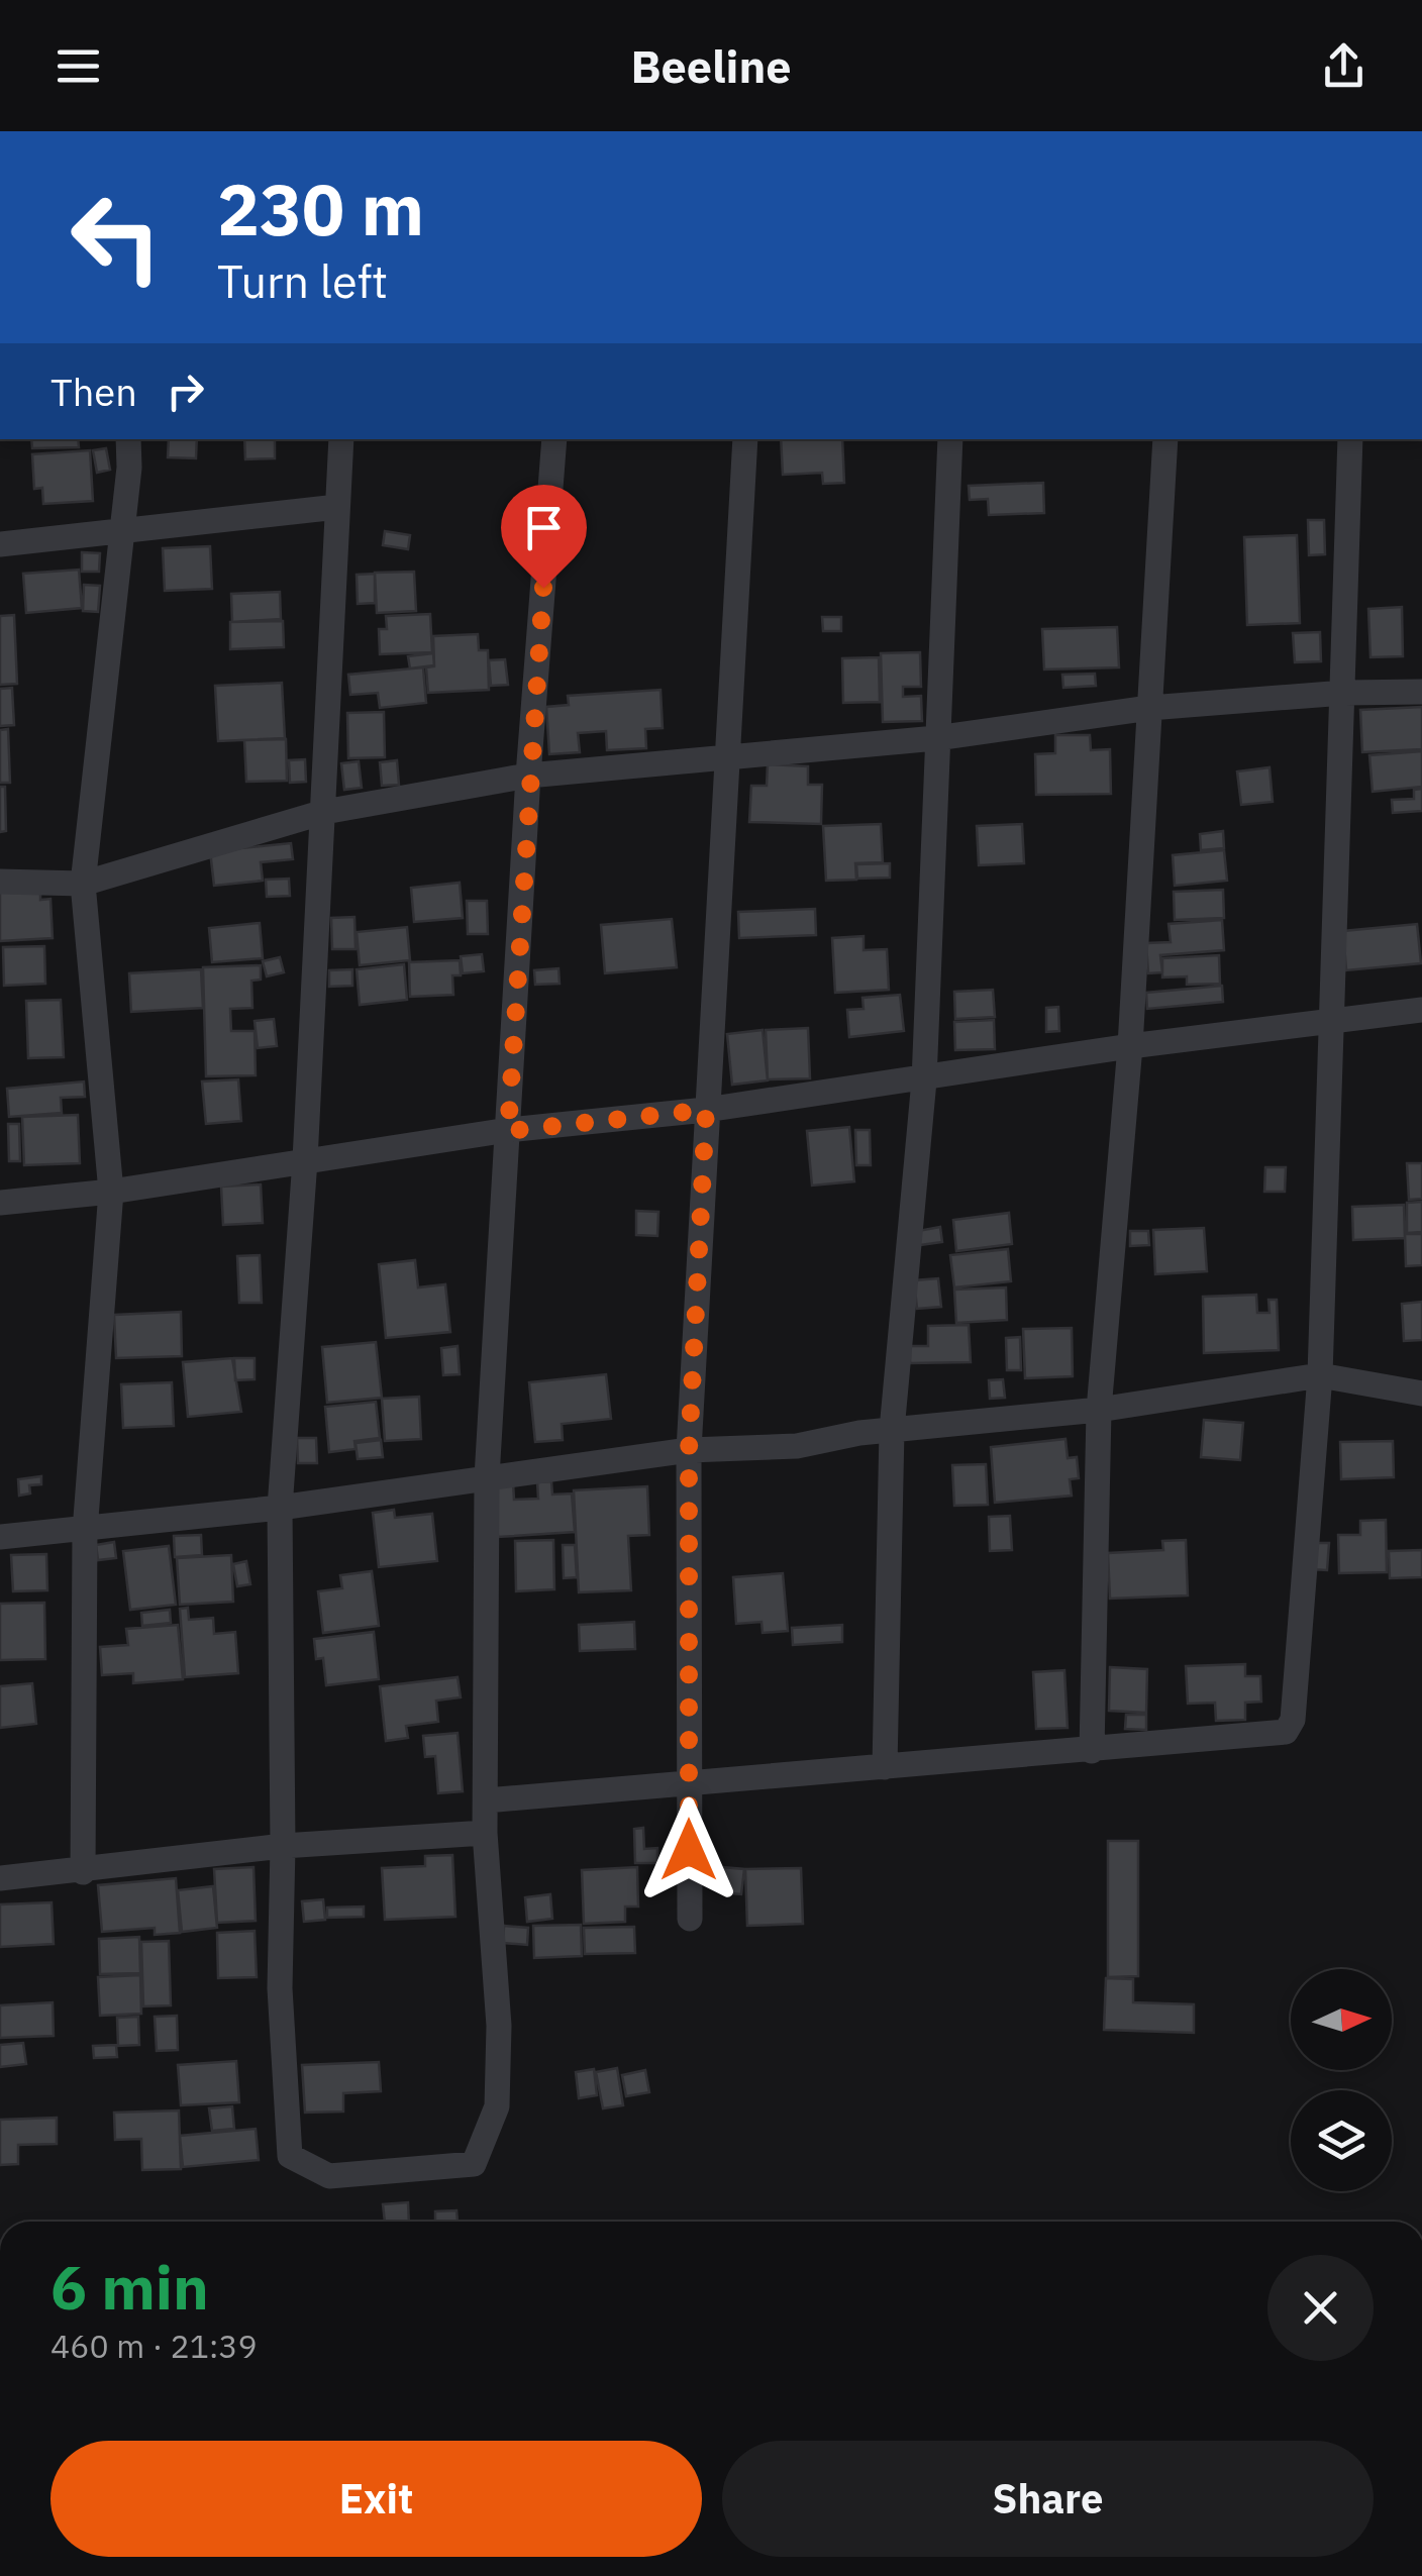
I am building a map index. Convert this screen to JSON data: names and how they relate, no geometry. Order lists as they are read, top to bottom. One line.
{"north":"right","page":{"header":"Beeline","turn":["230 m","Turn left"],"then":"Then","heading":["6 min","460 m · 21:39"],"buttons":["Exit","Share"]}}
